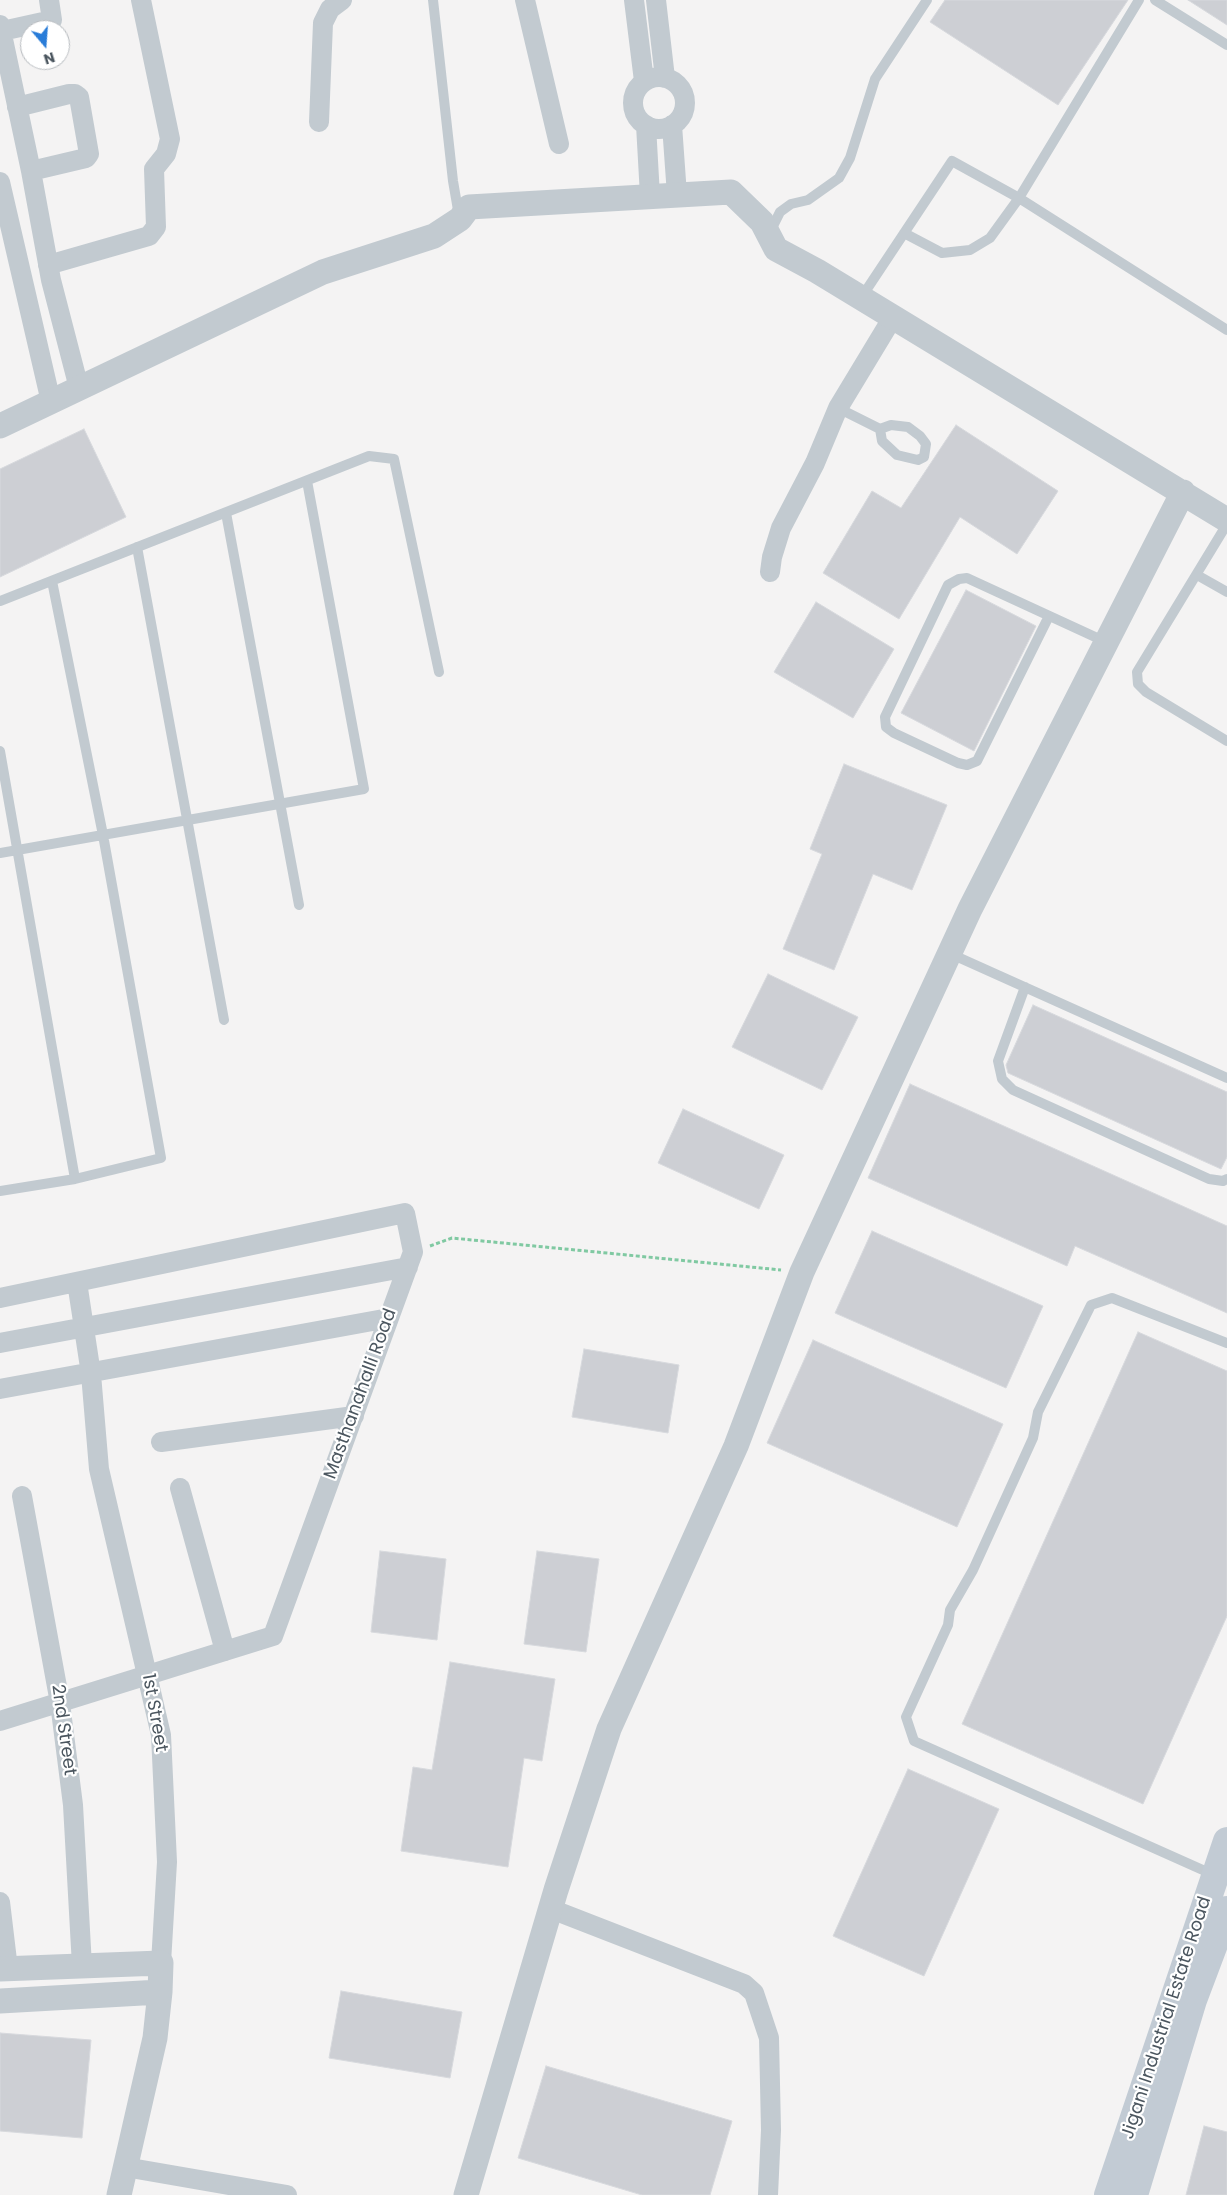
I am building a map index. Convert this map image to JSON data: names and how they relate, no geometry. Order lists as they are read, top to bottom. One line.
{"streets":{"main road":["Jigani Industrial Estate Road"],"street":["Masthanahalli Road","1st Street","2nd Street"]},"crossings":[["Masthanahalli Road","1st Street"],["Masthanahalli Road","2nd Street"]],"north":"bottom"}
